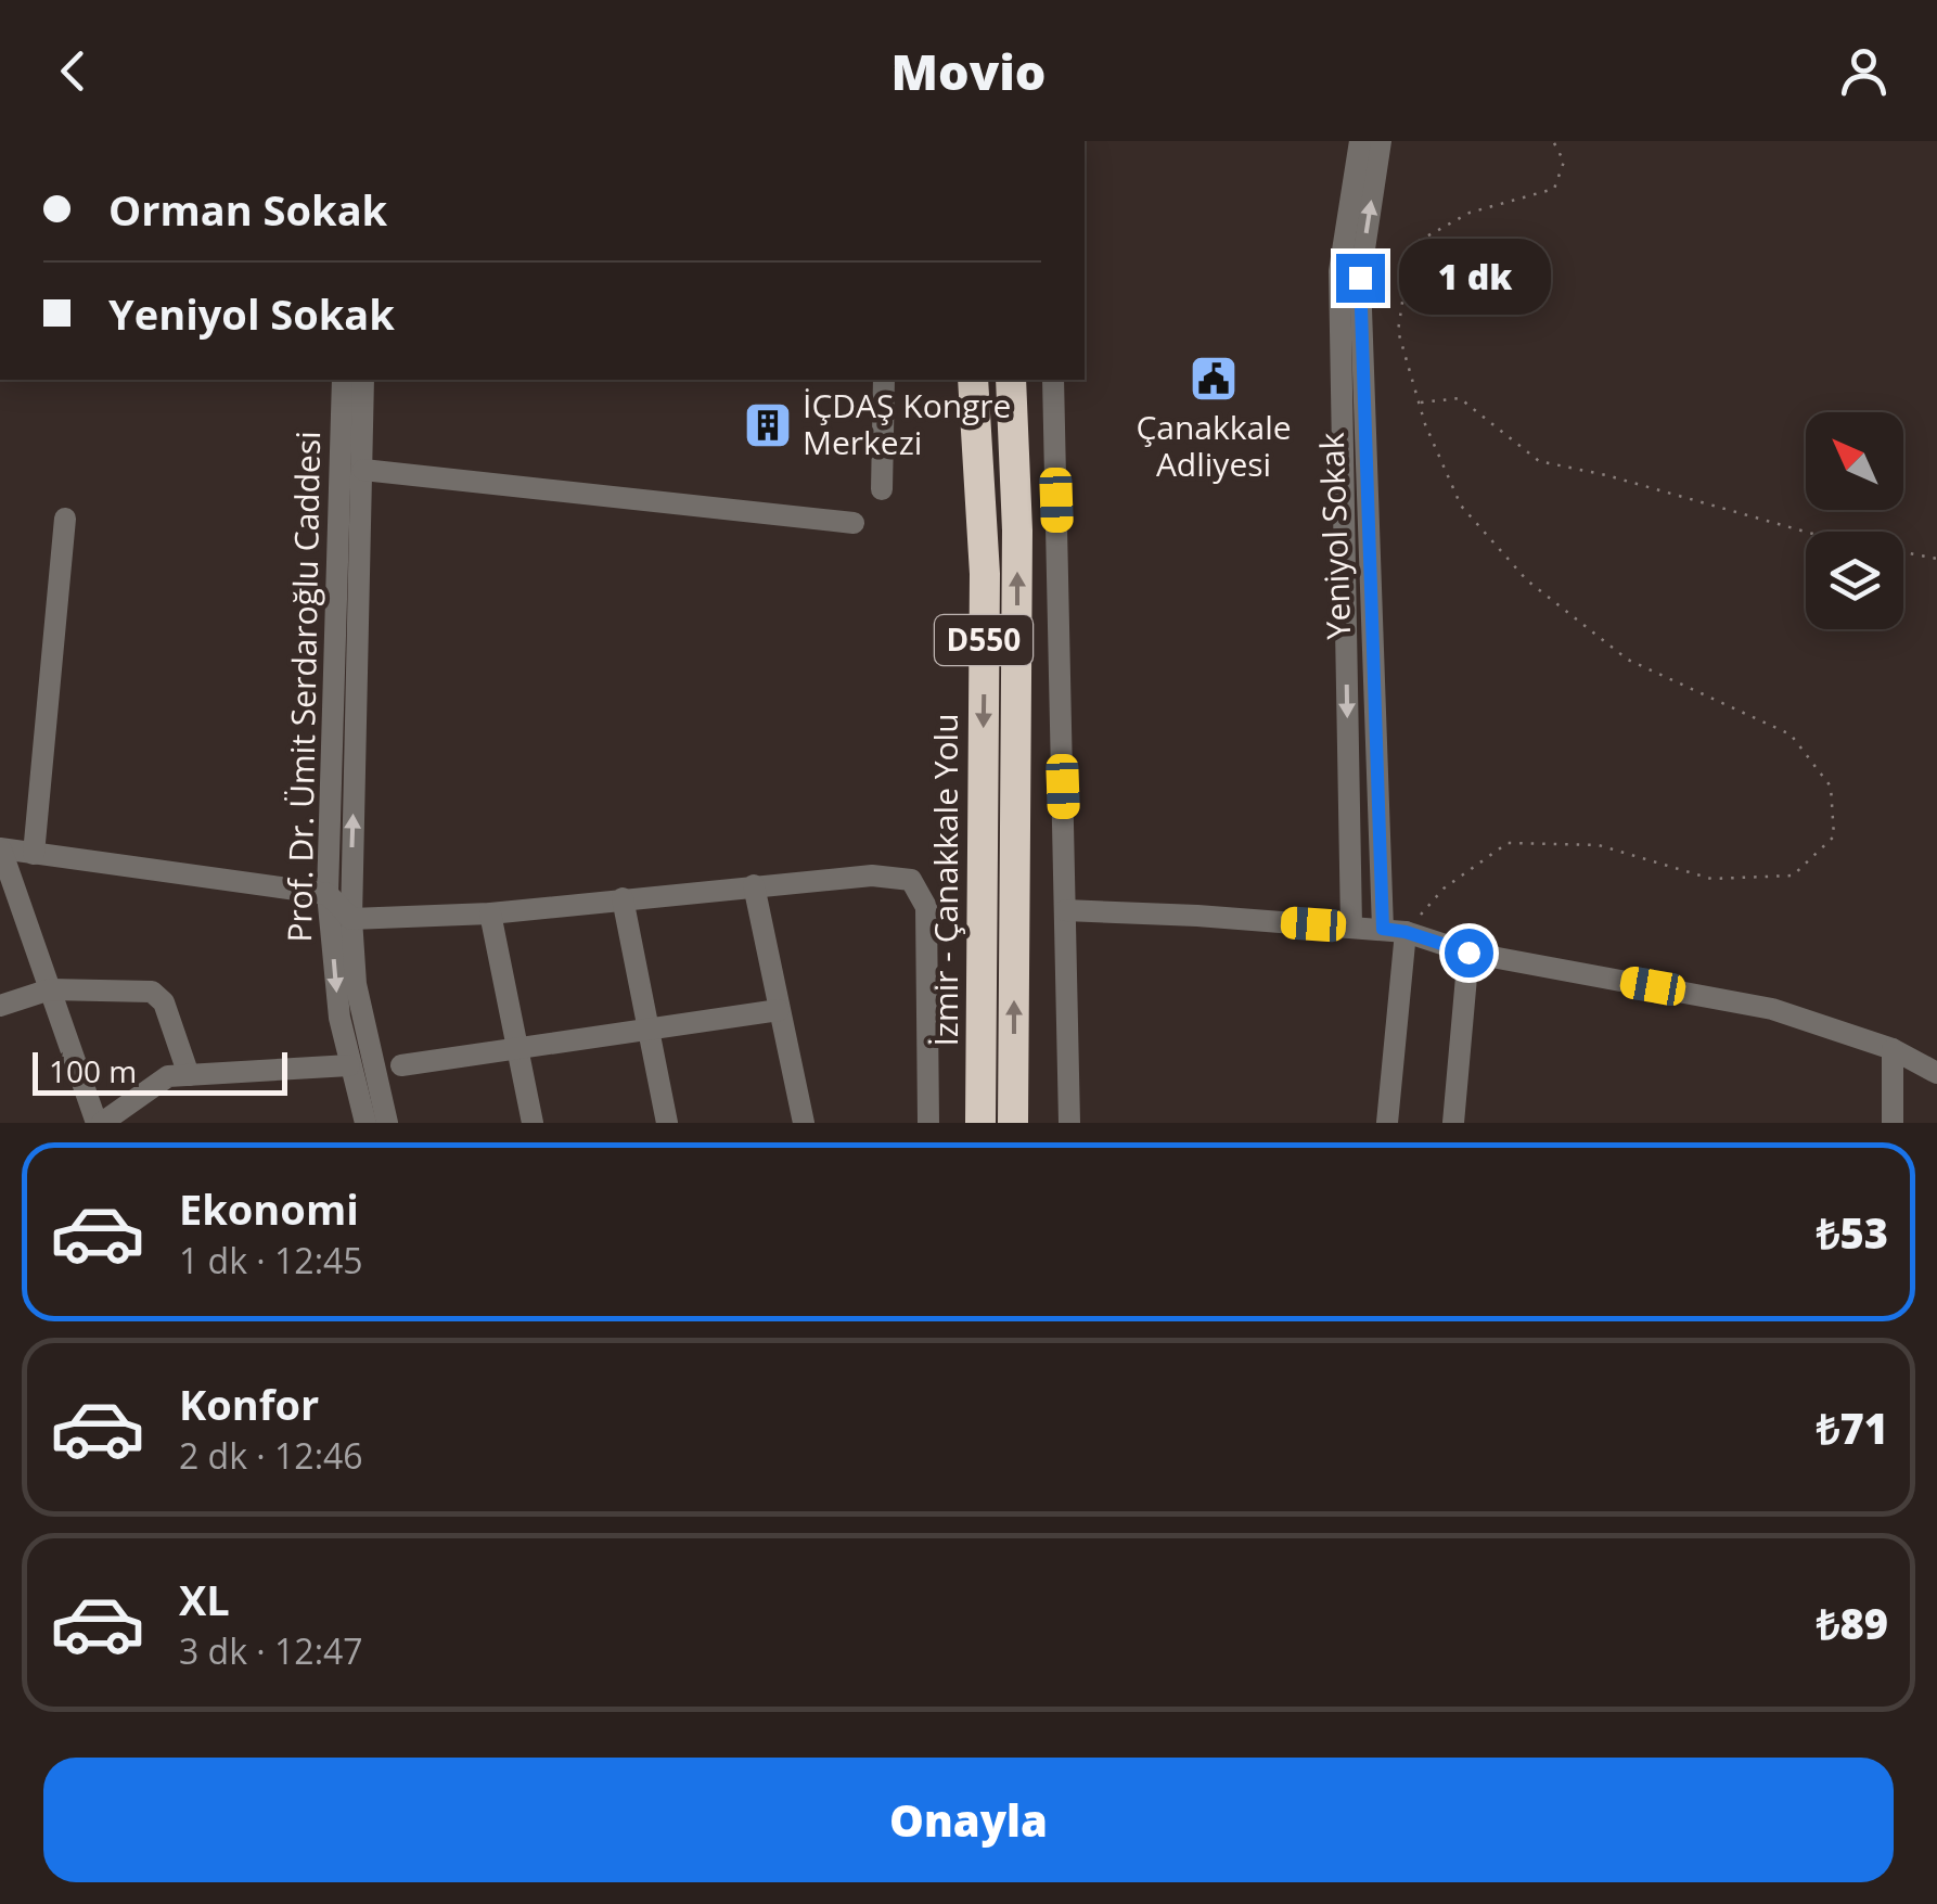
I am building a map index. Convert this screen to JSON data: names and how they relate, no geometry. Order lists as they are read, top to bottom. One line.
{"streets":{"highway":["D550","İzmir - Çanakkale Yolu"],"street":["Yeniyol Sokak","Prof. Dr. Ümit Serdaroğlu Caddesi"]},"places":{"public building":["Çanakkale Adliyesi"],"building":["İÇDAŞ Kongre Merkezi"]},"scale_bar":"100 m","north":"top left","page":{"header":"Movio","banner":["Orman Sokak","Yeniyol Sokak"],"bubble":"1 dk","scale":"100 m","list":[{"name":"Ekonomi","note":"1 dk · 12:45","value":"₺53"},{"name":"Konfor","note":"2 dk · 12:46","value":"₺71"},{"name":"XL","note":"3 dk · 12:47","value":"₺89"}],"buttons":"Onayla"}}
